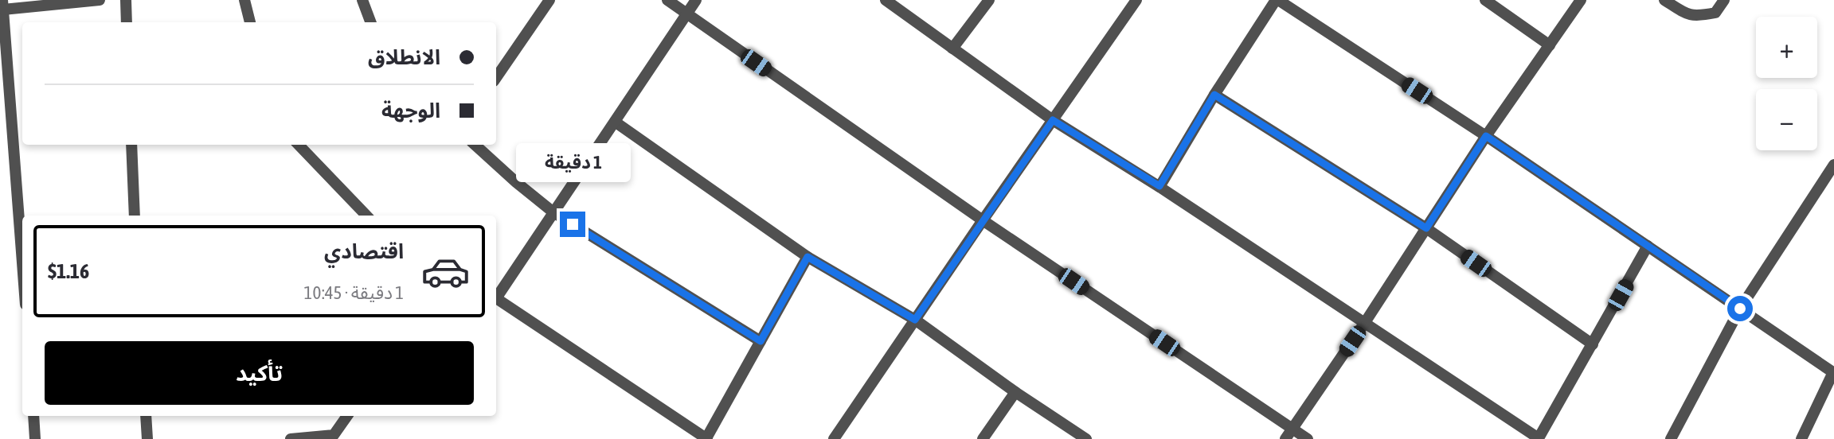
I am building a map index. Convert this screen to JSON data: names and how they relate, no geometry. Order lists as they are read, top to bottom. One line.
{"page":{"map_buttons":["+","−"],"banner":["الانطلاق","الوجهة"],"bubble":"1 دقيقة","list":[{"name":"اقتصادي","note":"1 دقيقة · 10:45","value":"$1.16"}],"buttons":"تأكيد"}}
